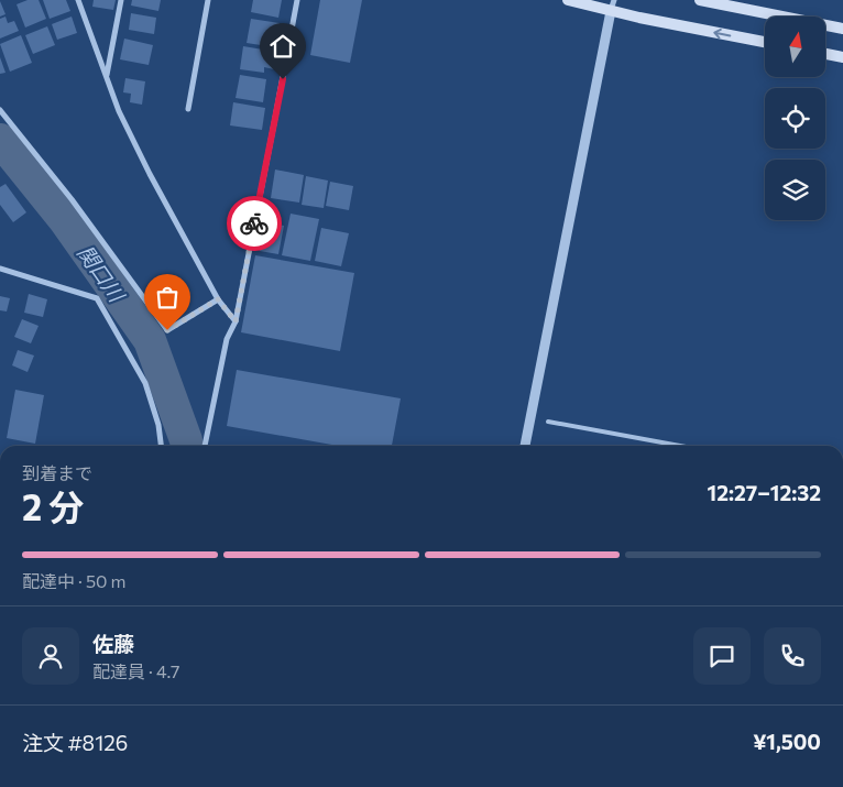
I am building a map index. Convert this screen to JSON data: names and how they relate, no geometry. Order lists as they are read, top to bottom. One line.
{"water":["関口川"],"north":"top","page":{"heading":["2 分","到着まで","12:27–12:32"],"panel":["佐藤","配達員 · 4.7","注文 #8126","¥1,500"],"bar":"配達中 · 50 m"}}
